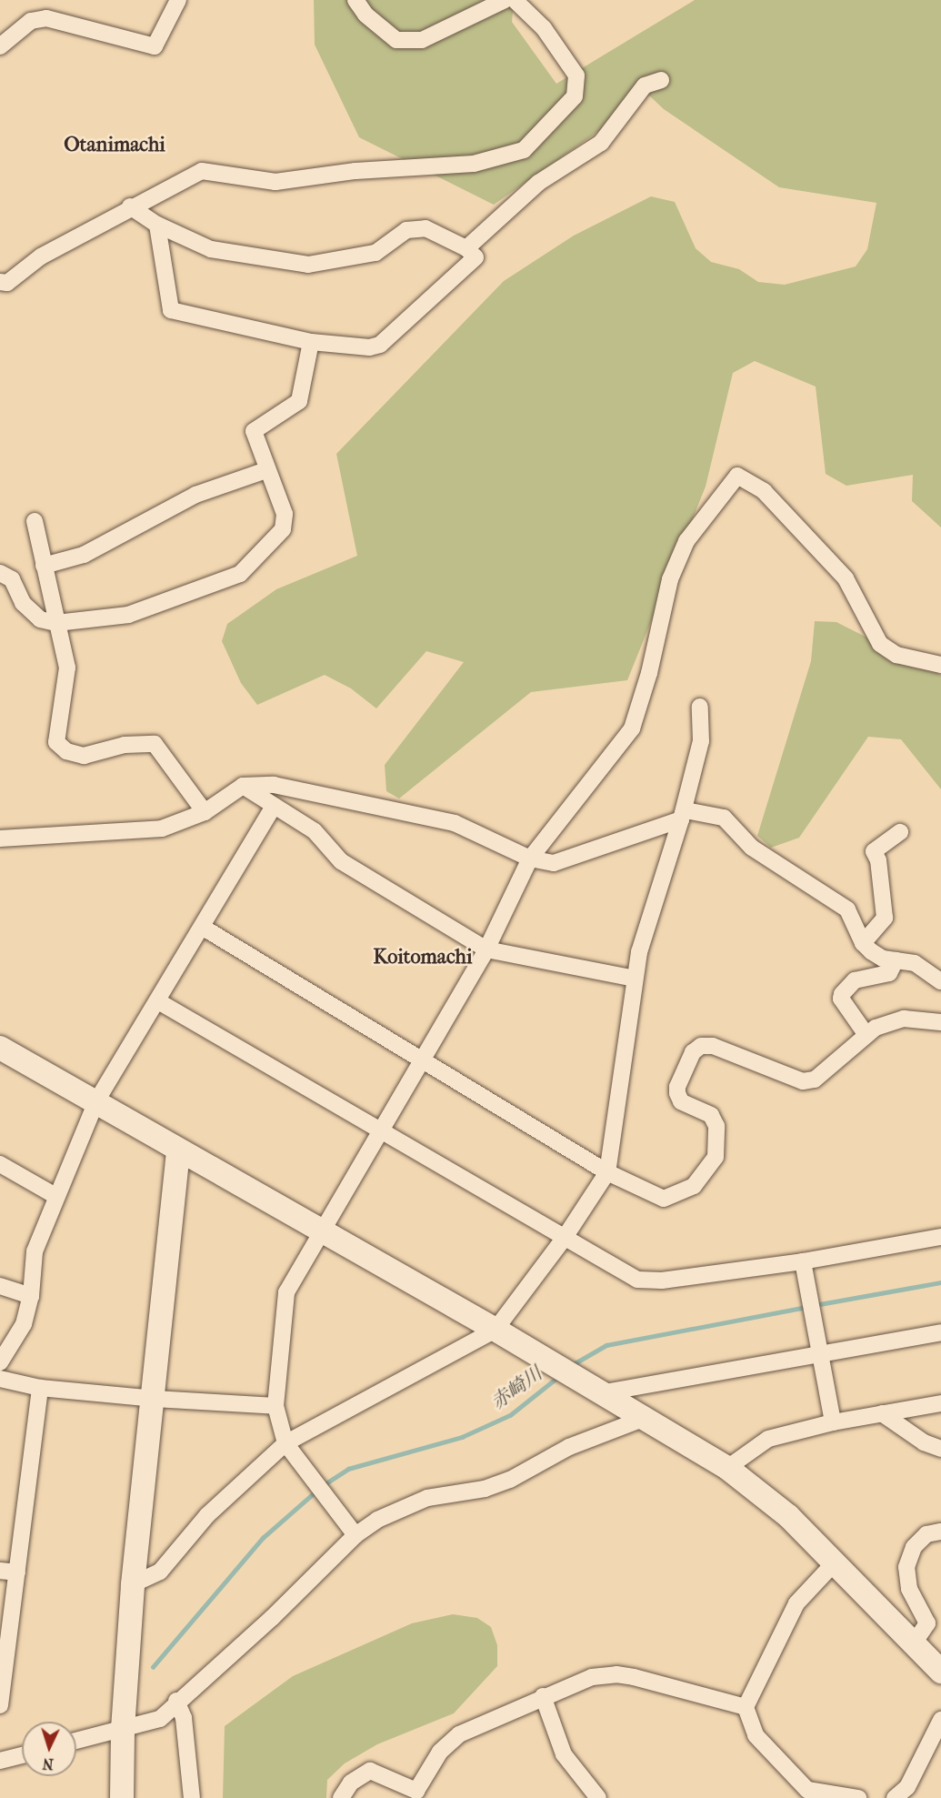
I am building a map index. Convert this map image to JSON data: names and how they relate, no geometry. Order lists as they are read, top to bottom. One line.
{"districts":["Otanimachi","Koitomachi"],"water":["赤崎川"],"north":"bottom"}
